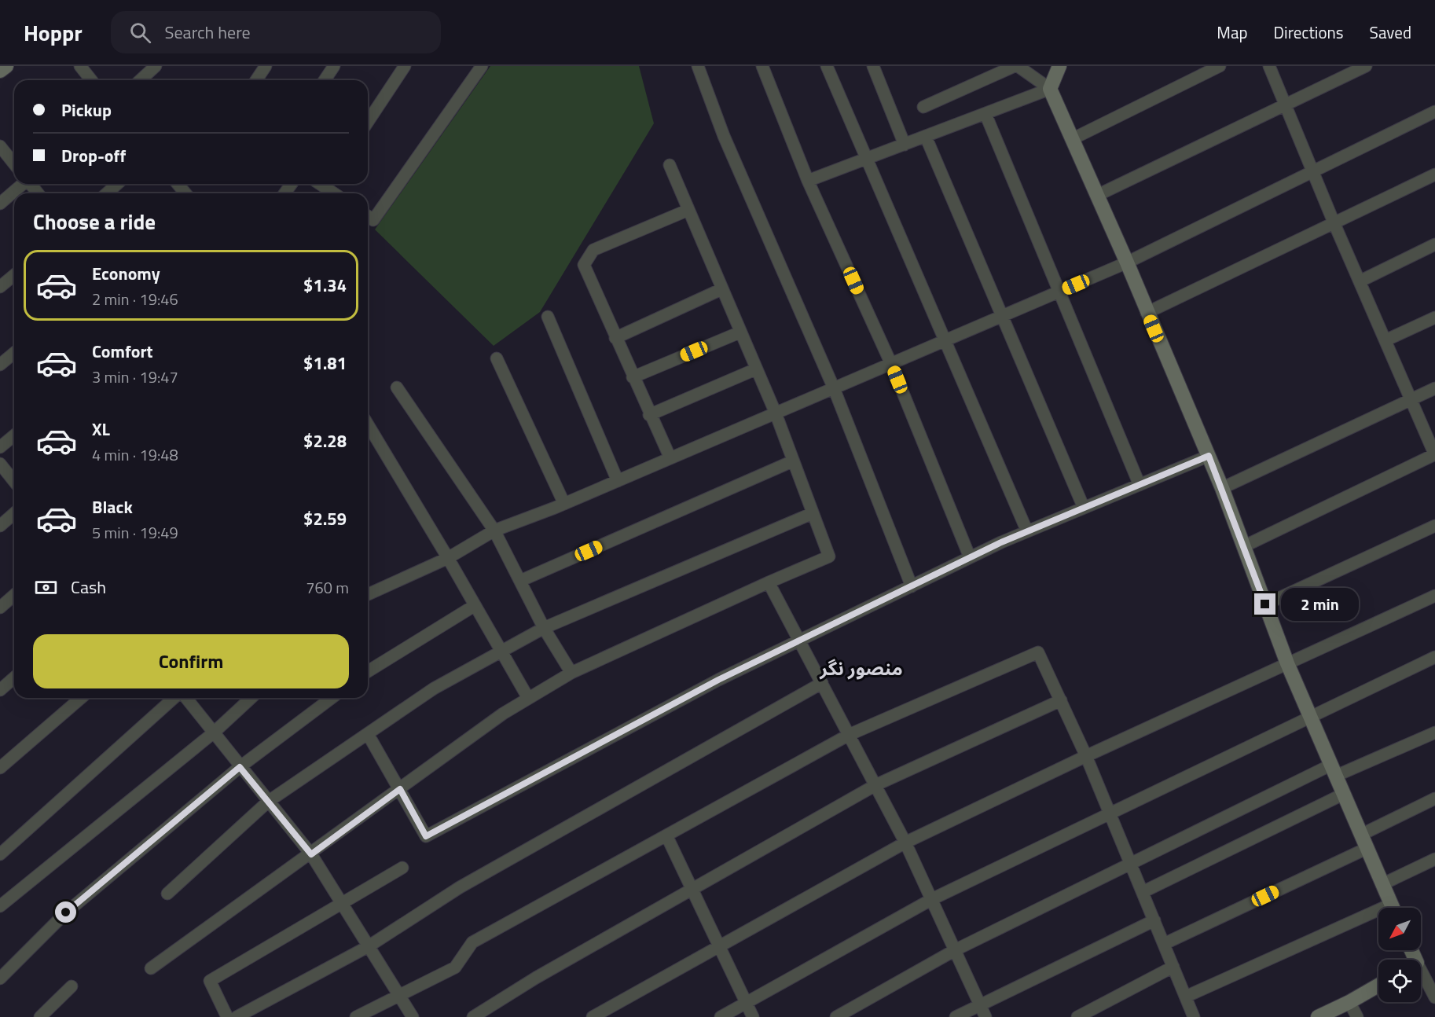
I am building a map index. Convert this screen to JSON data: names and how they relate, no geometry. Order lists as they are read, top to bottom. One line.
{"districts":["منصور نگر"],"north":"bottom left","page":{"header":"Hoppr","search":"Search here","nav":["Map","Directions","Saved"],"banner":["Pickup","Drop-off"],"heading":"Choose a ride","list":[{"name":"Economy","note":"2 min · 19:46","value":"$1.34"},{"name":"Comfort","note":"3 min · 19:47","value":"$1.81"},{"name":"XL","note":"4 min · 19:48","value":"$2.28"},{"name":"Black","note":"5 min · 19:49","value":"$2.59"}],"pay":["Cash","760 m"],"bubble":"2 min","buttons":"Confirm"}}
